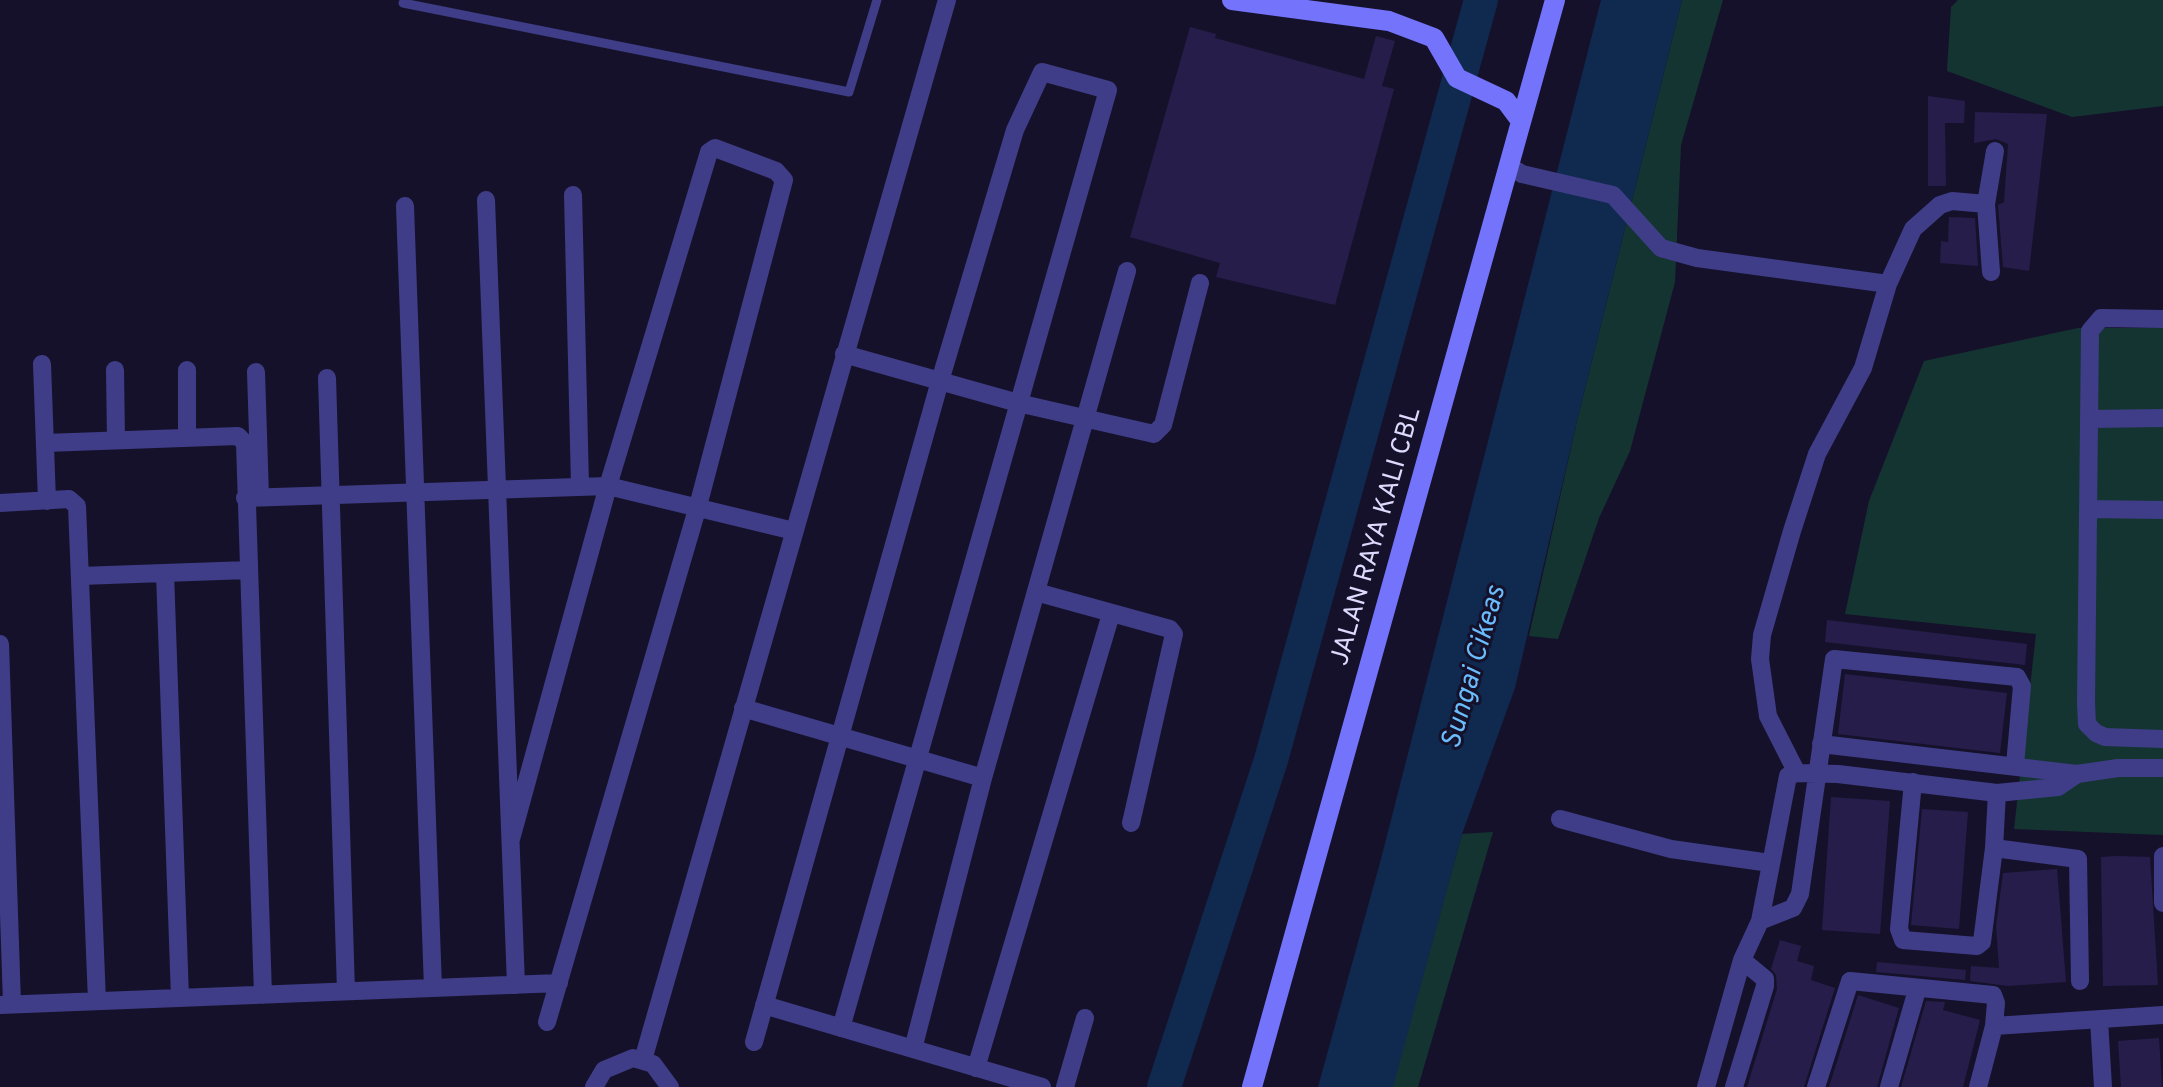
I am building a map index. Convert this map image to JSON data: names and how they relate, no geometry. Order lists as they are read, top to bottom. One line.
{"streets":{"main road":["JALAN RAYA KALI CBL"]},"water":["Sungai Cikeas"]}
